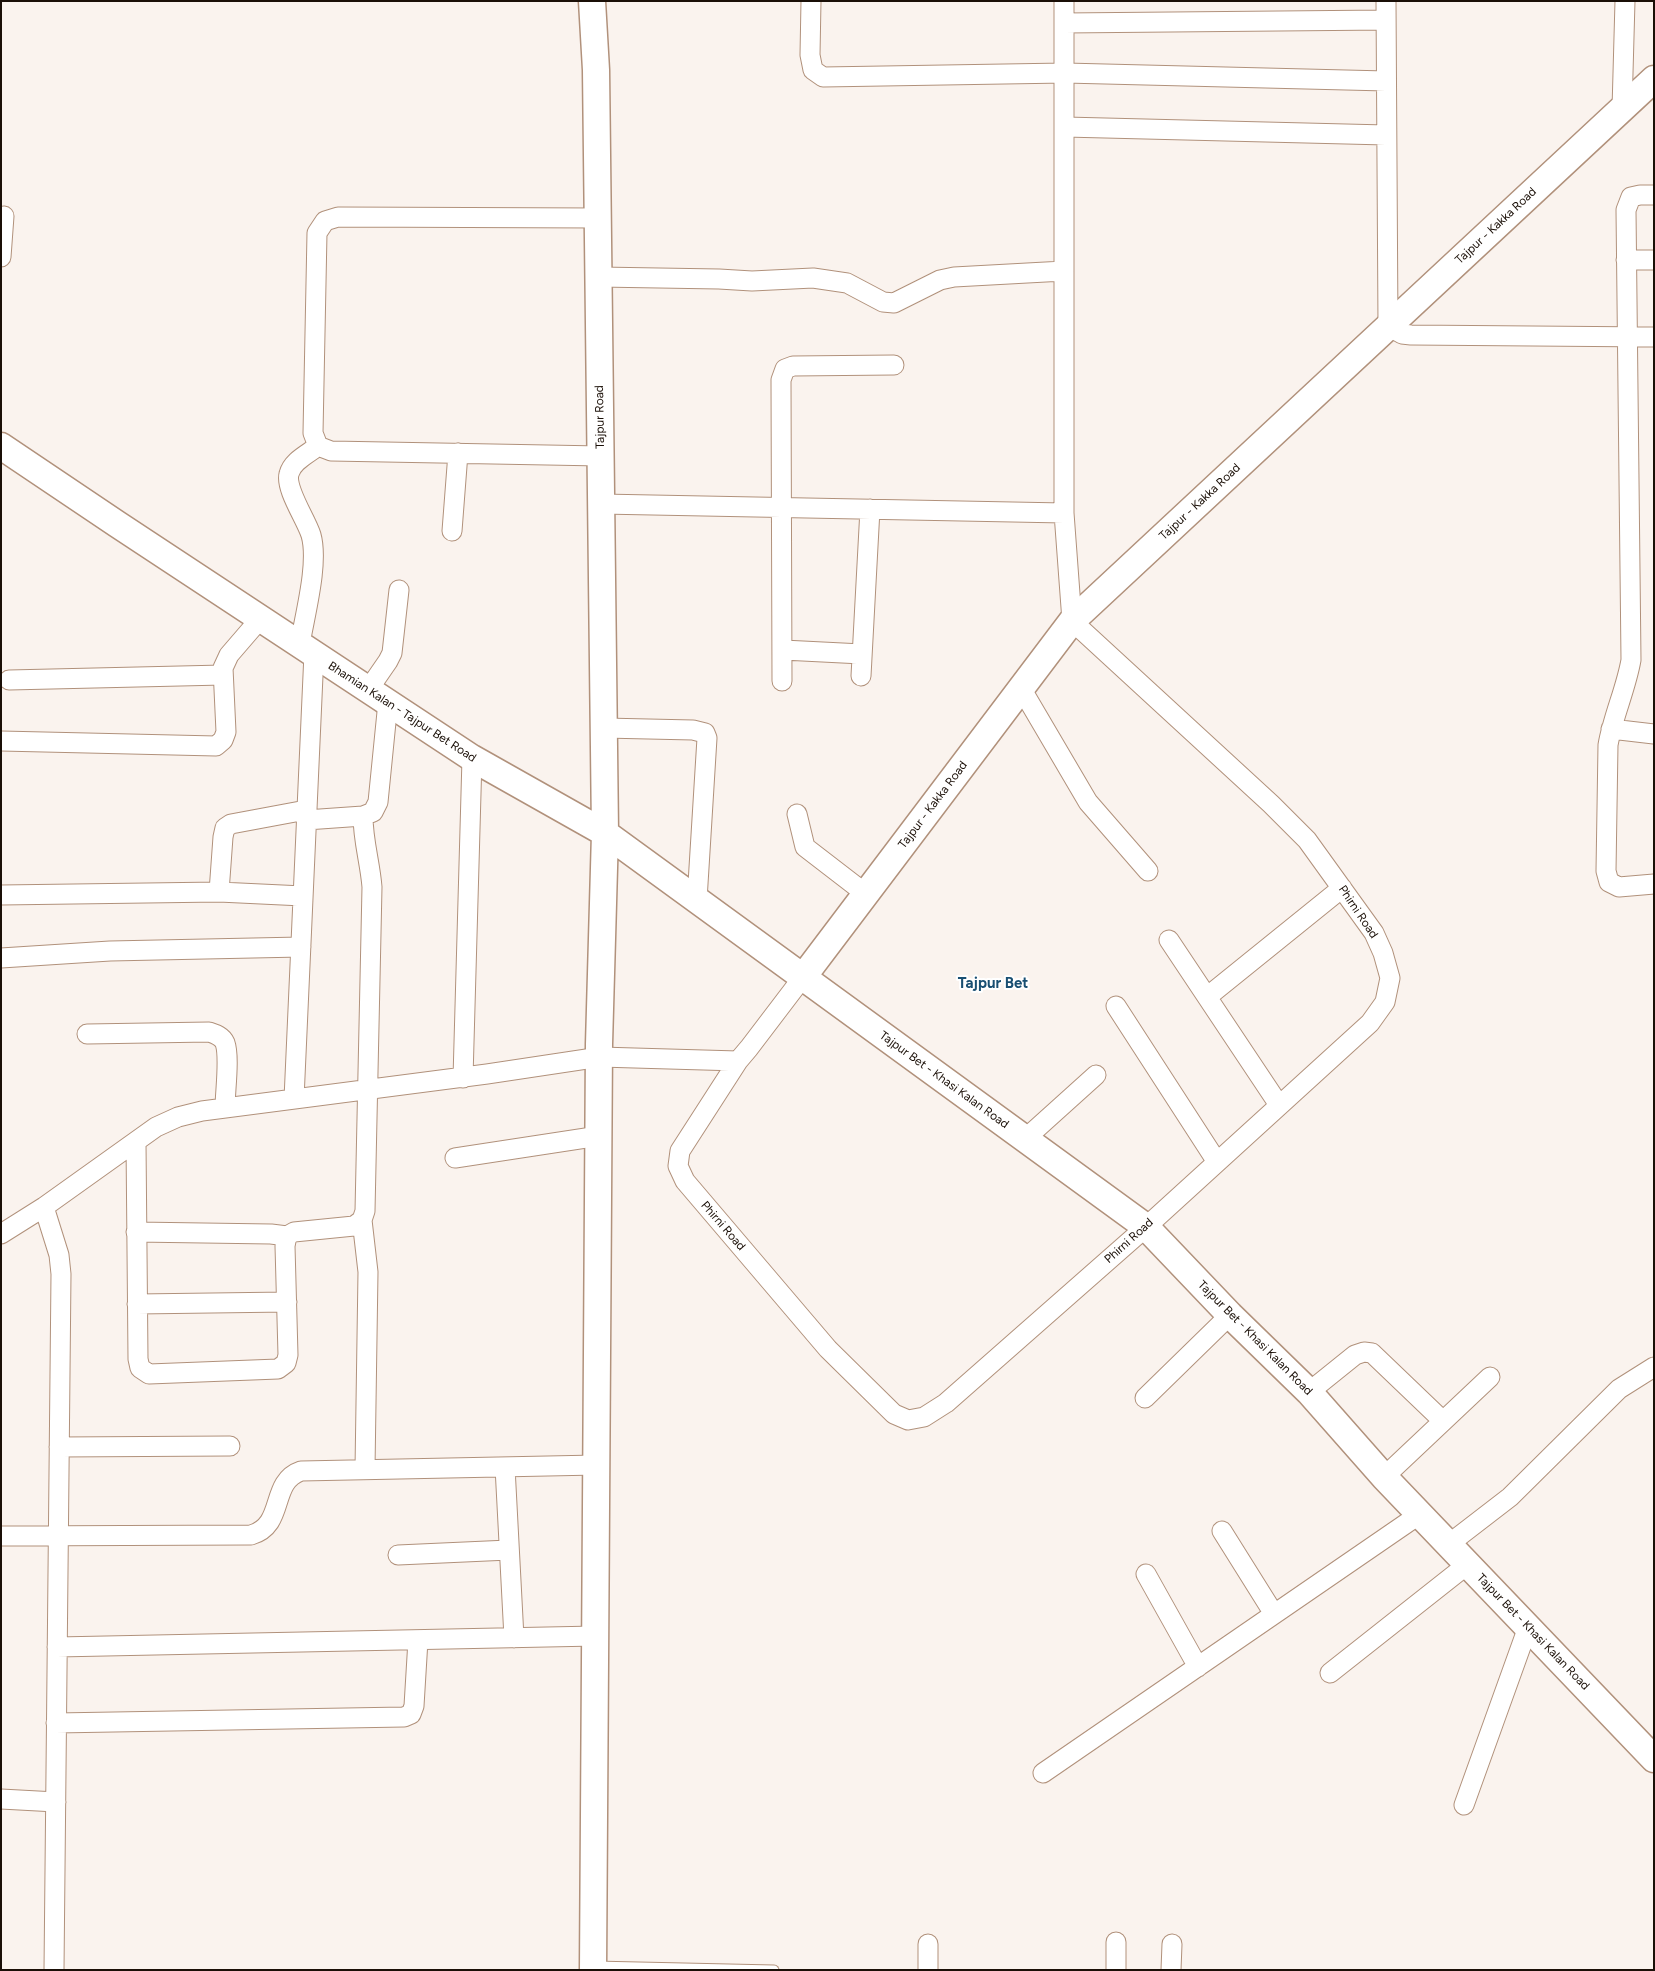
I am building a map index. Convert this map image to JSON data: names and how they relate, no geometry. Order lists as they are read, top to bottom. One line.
{"streets":{"street":["Tajpur - Kakka Road","Tajpur Road","Bhamian Kalan - Tajpur Bet Road","Phirni Road","Tajpur Bet - Khasi Kalan Road"]},"crossings":[["Tajpur - Kakka Road","Bhamian Kalan - Tajpur Bet Road"],["Tajpur - Kakka Road","Phirni Road"],["Tajpur - Kakka Road","Tajpur Bet - Khasi Kalan Road"],["Tajpur Road","Bhamian Kalan - Tajpur Bet Road"],["Bhamian Kalan - Tajpur Bet Road","Phirni Road"],["Bhamian Kalan - Tajpur Bet Road","Tajpur Bet - Khasi Kalan Road"],["Phirni Road","Tajpur Bet - Khasi Kalan Road"]],"districts":["Tajpur Bet"]}
